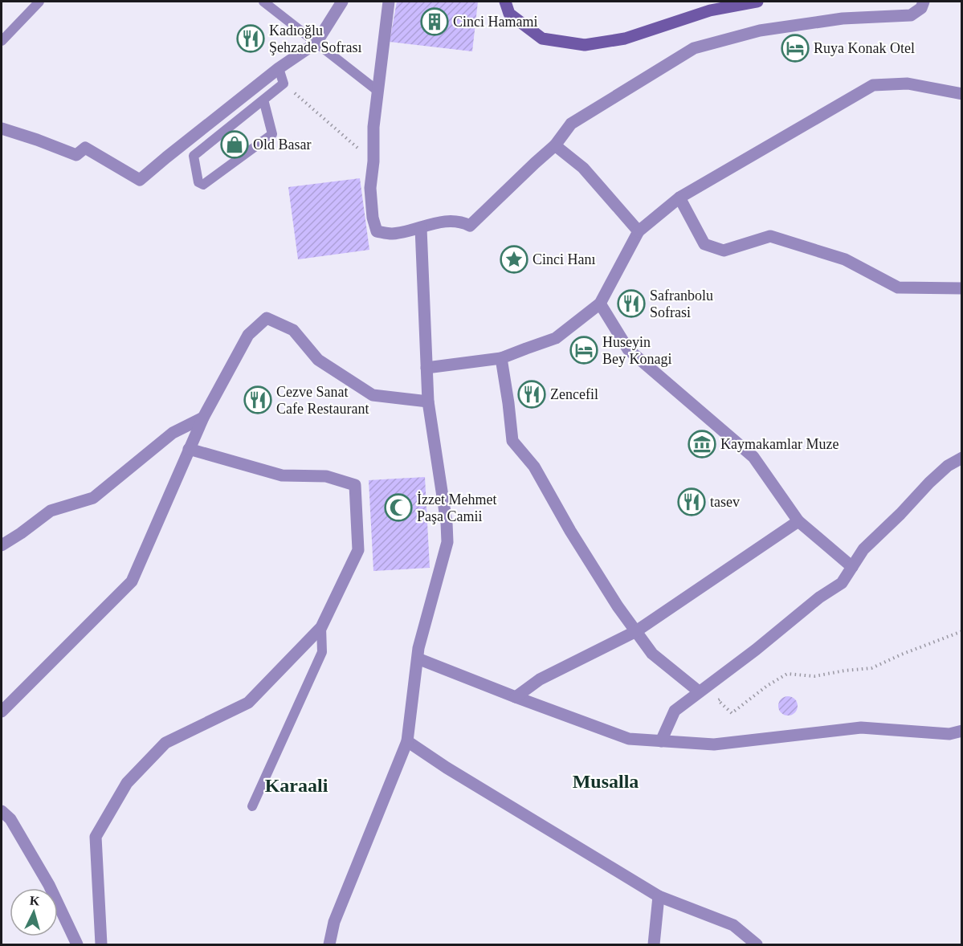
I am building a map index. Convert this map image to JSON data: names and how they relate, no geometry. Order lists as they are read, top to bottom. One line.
{"districts":["Musalla","Karaali"],"places":{"building":["Cinci Hamami"],"restaurant":["Kadıoğlu Şehzade Sofrası","Safranbolu Sofrasi","Zencefil","Cezve Sanat Cafe Restaurant","tasev"],"hotel":["Ruya Konak Otel","Huseyin Bey Konagi"],"shop":["Old Basar"],"place":["Cinci Hanı"],"museum":["Kaymakamlar Muze"],"mosque":["İzzet Mehmet Paşa Camii"]},"north":"top"}
